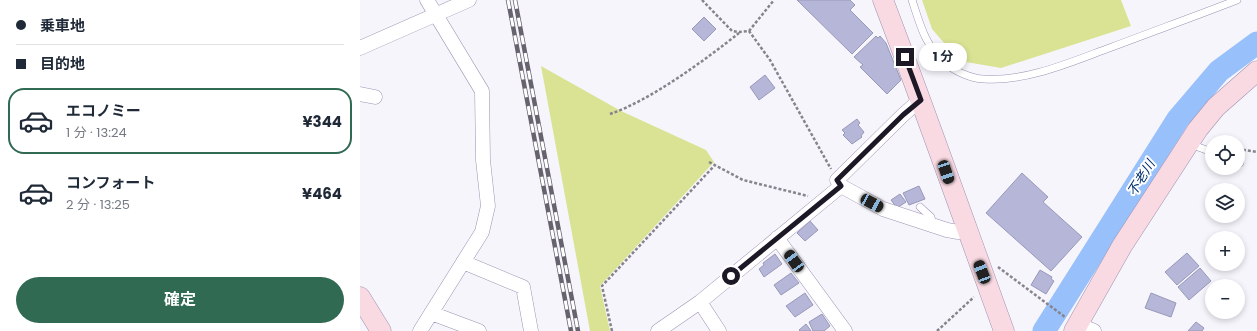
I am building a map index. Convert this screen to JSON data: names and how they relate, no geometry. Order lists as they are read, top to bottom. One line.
{"water":["不老川"],"page":{"banner":["乗車地","目的地"],"bubble":"1 分","list":[{"name":"エコノミー","note":"1 分 · 13:24","value":"¥344"},{"name":"コンフォート","note":"2 分 · 13:25","value":"¥464"}],"map_buttons":["+","−"],"buttons":"確定"}}
